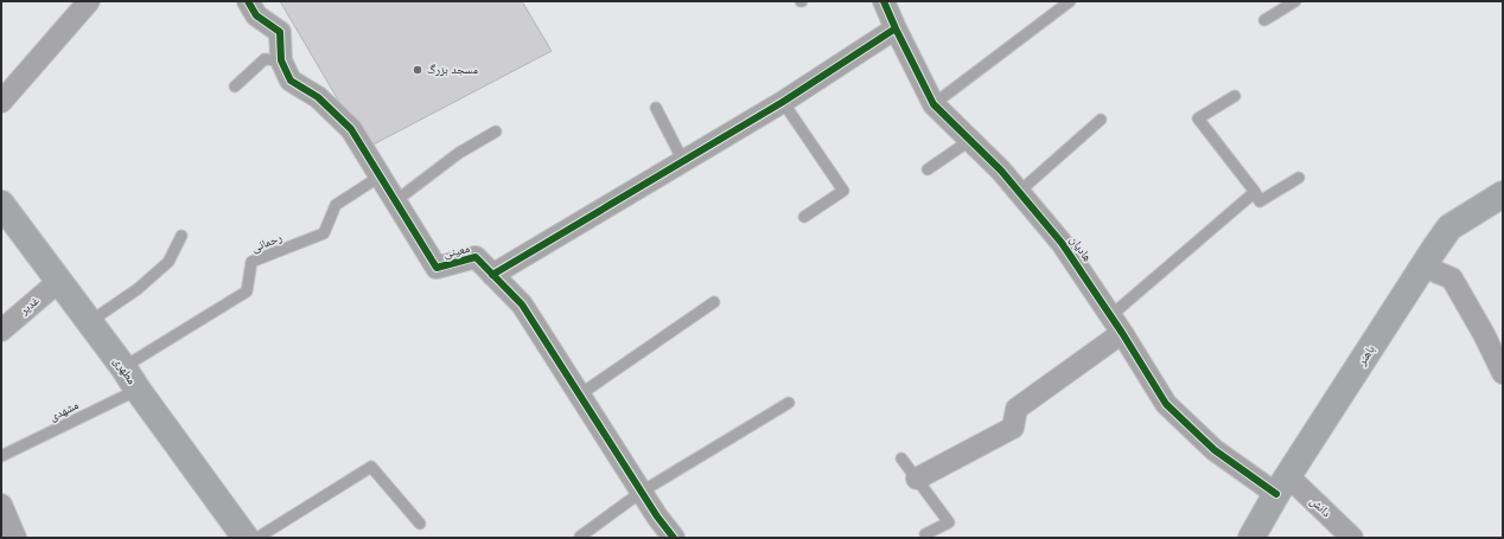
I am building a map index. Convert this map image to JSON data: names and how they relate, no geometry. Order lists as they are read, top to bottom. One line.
{"streets":{"street":["هادیان","معینی","غدیر","باهنر","مطهری","دانش"],"lane":["رحمانی","مشهدی"]},"crossings":[["رحمانی","معینی"],["رحمانی","مطهری"],["هادیان","باهنر"],["هادیان","دانش"],["غدیر","مطهری"],["باهنر","دانش"],["مطهری","مشهدی"]],"places":["مسجد بزرگ"]}
